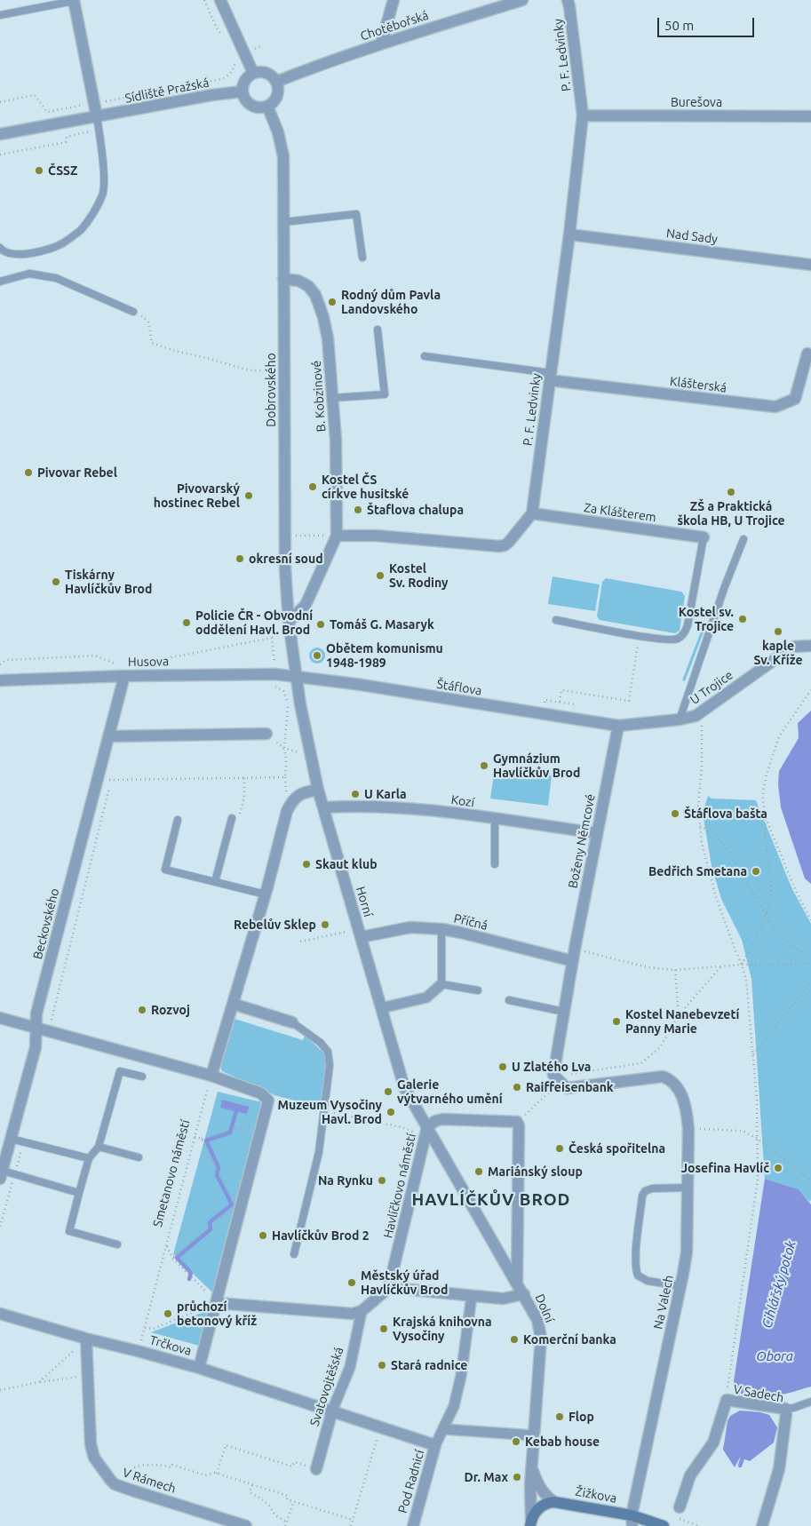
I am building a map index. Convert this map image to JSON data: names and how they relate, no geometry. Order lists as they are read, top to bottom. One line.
{"streets":{"main road":["Žižkova"],"street":["Chotěbořská","P. F. Ledvinky","Sídliště Pražská","Burešova","Nad Sady","Klášterská","Dobrovského","B. Kobzinové","Za Klášterem","Husova","Štáflova","U Trojice","Kozí","Boženy Němcové","Horní","Příčná","Beckovského","Havlíčkovo náměstí","Na Valech","Dolní","Trčkova","Svatovojtěšská","V Sadech","V Rámech","Pod Radnicí"],"path":["Smetanovo náměstí"]},"crossings":[["Chotěbořská","Sídliště Pražská"],["Chotěbořská","Dobrovského"],["P. F. Ledvinky","Burešova"],["P. F. Ledvinky","Nad Sady"],["P. F. Ledvinky","Klášterská"],["P. F. Ledvinky","Za Klášterem"],["Sídliště Pražská","Dobrovského"],["Dobrovského","B. Kobzinové"],["Dobrovského","Husova"],["Dobrovského","Štáflova"],["Dobrovského","Horní"],["Husova","Štáflova"],["Husova","Horní"],["Husova","Beckovského"],["Štáflova","U Trojice"],["Štáflova","Boženy Němcové"],["Štáflova","Horní"],["U Trojice","Boženy Němcové"],["Kozí","Boženy Němcové"],["Kozí","Horní"],["Boženy Němcové","Příčná"],["Boženy Němcové","Na Valech"],["Horní","Příčná"],["Horní","Havlíčkovo náměstí"],["Horní","Dolní"],["Smetanovo náměstí","Trčkova"],["Havlíčkovo náměstí","Dolní"],["Na Valech","Žižkova"],["Trčkova","Svatovojtěšská"],["Trčkova","V Rámech"],["Trčkova","Pod Radnicí"]],"districts":["HAVLÍČKŮV BROD"],"water":["Cihlářský potok","Obora"],"places":["ČSSZ","Rodný dům Pavla Landovského","Pivovar Rebel","Kostel ČS církve husitské","ZŠ a Praktická škola HB, U Trojice","Pivovarský hostinec Rebel","Štaflova chalupa","okresní soud","Kostel Sv. Rodiny","Tiskárny Havlíčkův Brod","Kostel sv. Trojice","Policie ČR - Obvodní oddělení Havl. Brod","Tomáš G. Masaryk","kaple Sv. Kříže","Obětem komunismu 1948-1989","Gymnázium Havlíčkův Brod","U Karla","Štáflova bašta","Skaut klub","Bedřich Smetana","Rebelův Sklep","Rozvoj","Kostel Nanebevzetí Panny Marie","U Zlatého Lva","Raiffeisenbank","Galerie výtvarného umění","Muzeum Vysočiny Havl. Brod","Česká spořitelna","Josefina Havlíč","Mariánský sloup","Na Rynku","Havlíčkův Brod 2","Městský úřad Havlíčkův Brod","průchozí betonový kříž","Krajská knihovna Vysočiny","Komerční banka","Stará radnice","Flop","Kebab house","Dr. Max"],"scale_bar":"50 m"}
